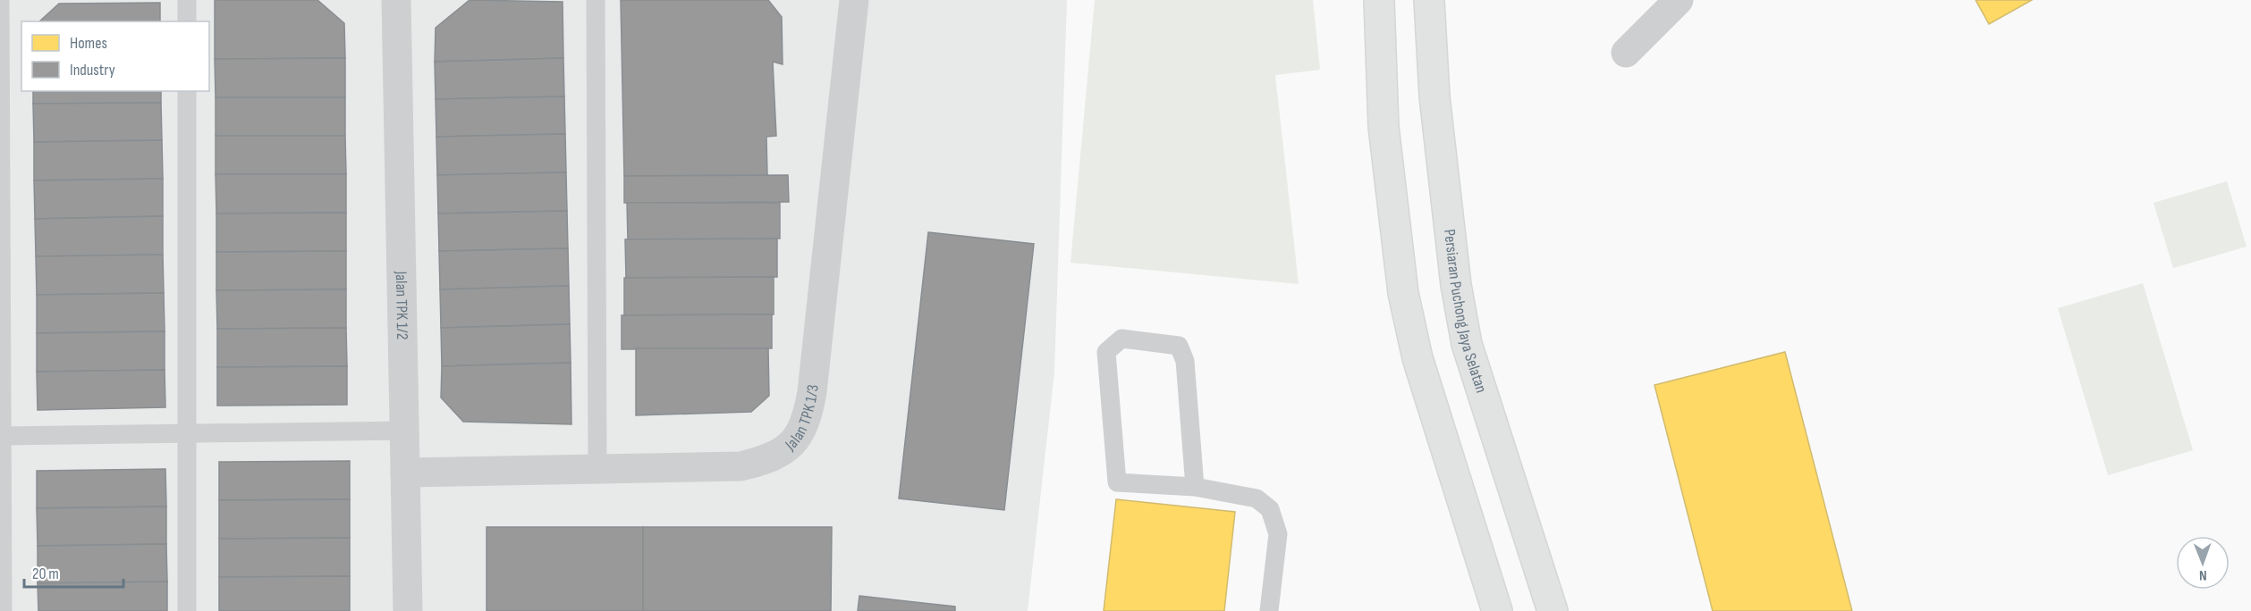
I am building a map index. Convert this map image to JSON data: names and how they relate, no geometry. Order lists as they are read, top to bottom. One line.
{"streets":{"main road":["Persiaran Puchong Jaya Selatan"],"street":["Jalan TPK 1/2","Jalan TPK 1/3"]},"crossings":[["Jalan TPK 1/2","Jalan TPK 1/3"]],"legend":["Homes","Industry"],"scale_bar":"20 m","north":"bottom"}
